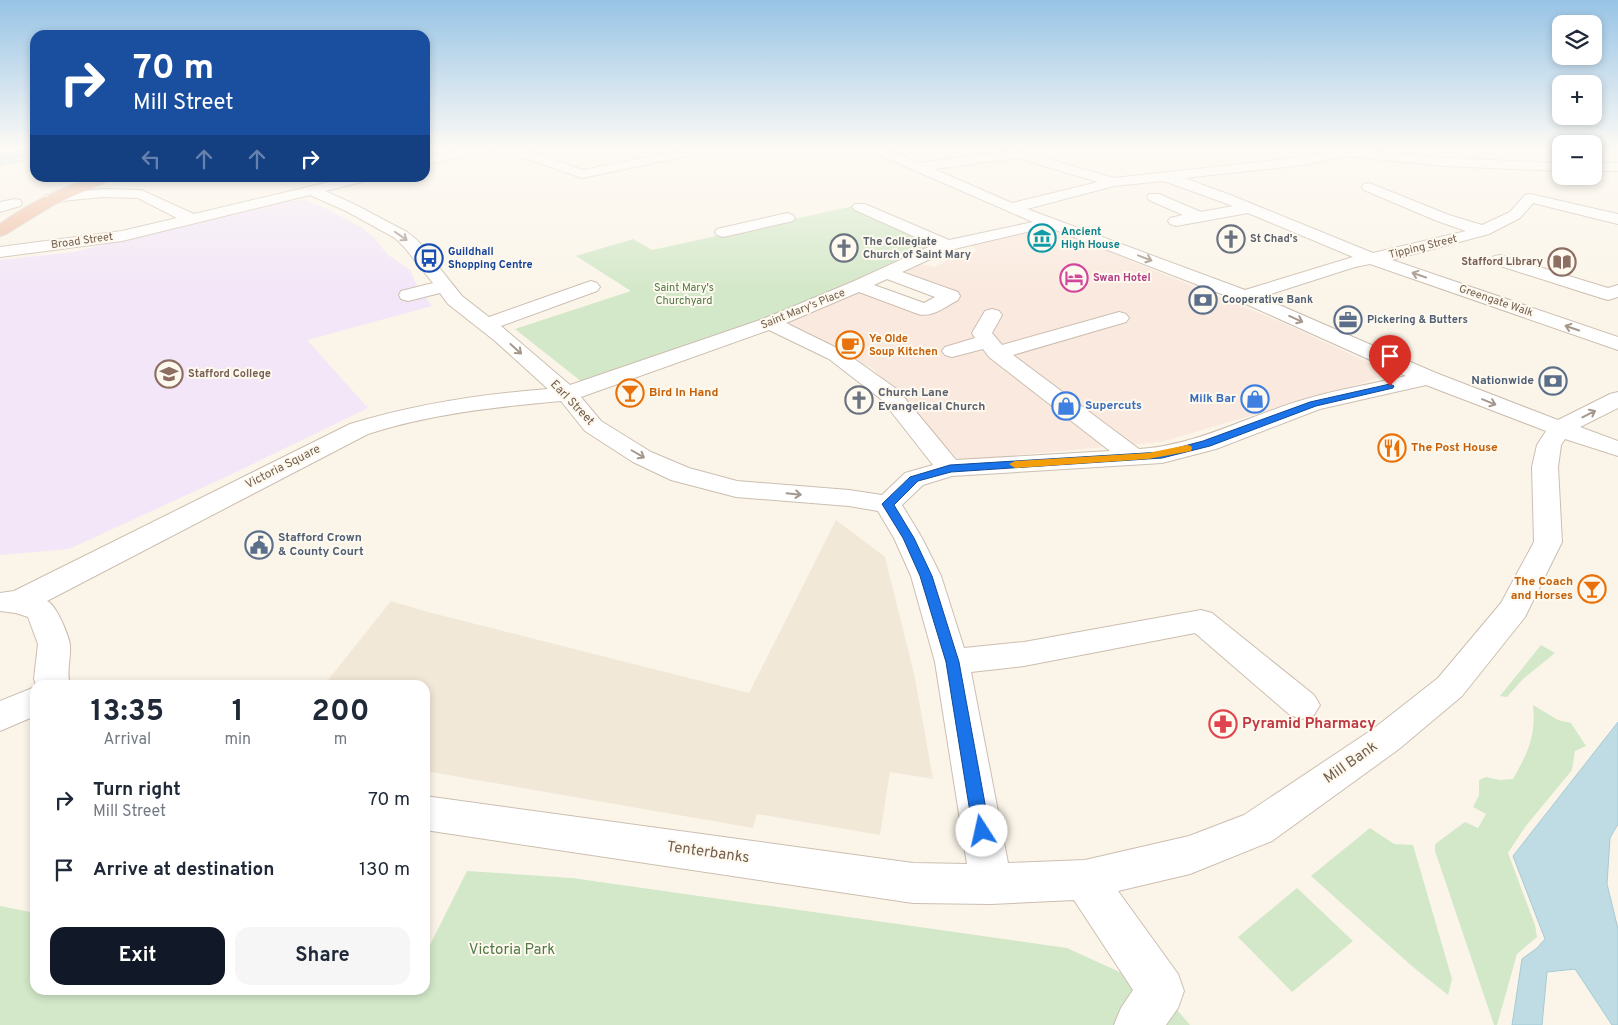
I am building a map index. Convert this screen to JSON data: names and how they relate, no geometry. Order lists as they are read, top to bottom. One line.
{"streets":{"street":["Broad Street","Tipping Street","Greengate Walk","Saint Mary's Place","Earl Street","Victoria Square","Mill Bank","Tenterbanks"]},"crossings":[["Tipping Street","Greengate Walk"],["Saint Mary's Place","Earl Street"],["Saint Mary's Place","Victoria Square"],["Earl Street","Victoria Square"],["Mill Bank","Tenterbanks"]],"one_way":["Earl Street"],"parks":["Saint Mary's Churchyard","Victoria Park"],"places":{"museum":["Ancient High House"],"church":["St Chad's","The Collegiate Church of Saint Mary","Church Lane Evangelical Church"],"bus stop":["Guildhall Shopping Centre"],"library":["Stafford Library"],"hotel":["Swan Hotel"],"bank":["Cooperative Bank","Nationwide"],"office":["Pickering & Butters"],"cafe":["Ye Olde Soup Kitchen"],"school or university":["Stafford College"],"bar":["Bird In Hand","The Coach and Horses"],"shop":["Milk Bar","Supercuts"],"restaurant":["The Post House"],"public building":["Stafford Crown & County Court"],"pharmacy":["Pyramid Pharmacy"]},"page":{"map_buttons":["+","−"],"turn":["70 m","Mill Street"],"eta":["13:35","Arrival","1","min","200","m"],"list":[{"name":"Turn right","note":"Mill Street","value":"70 m"},{"name":"Arrive at destination","value":"130 m"}],"buttons":["Exit","Share"]}}
